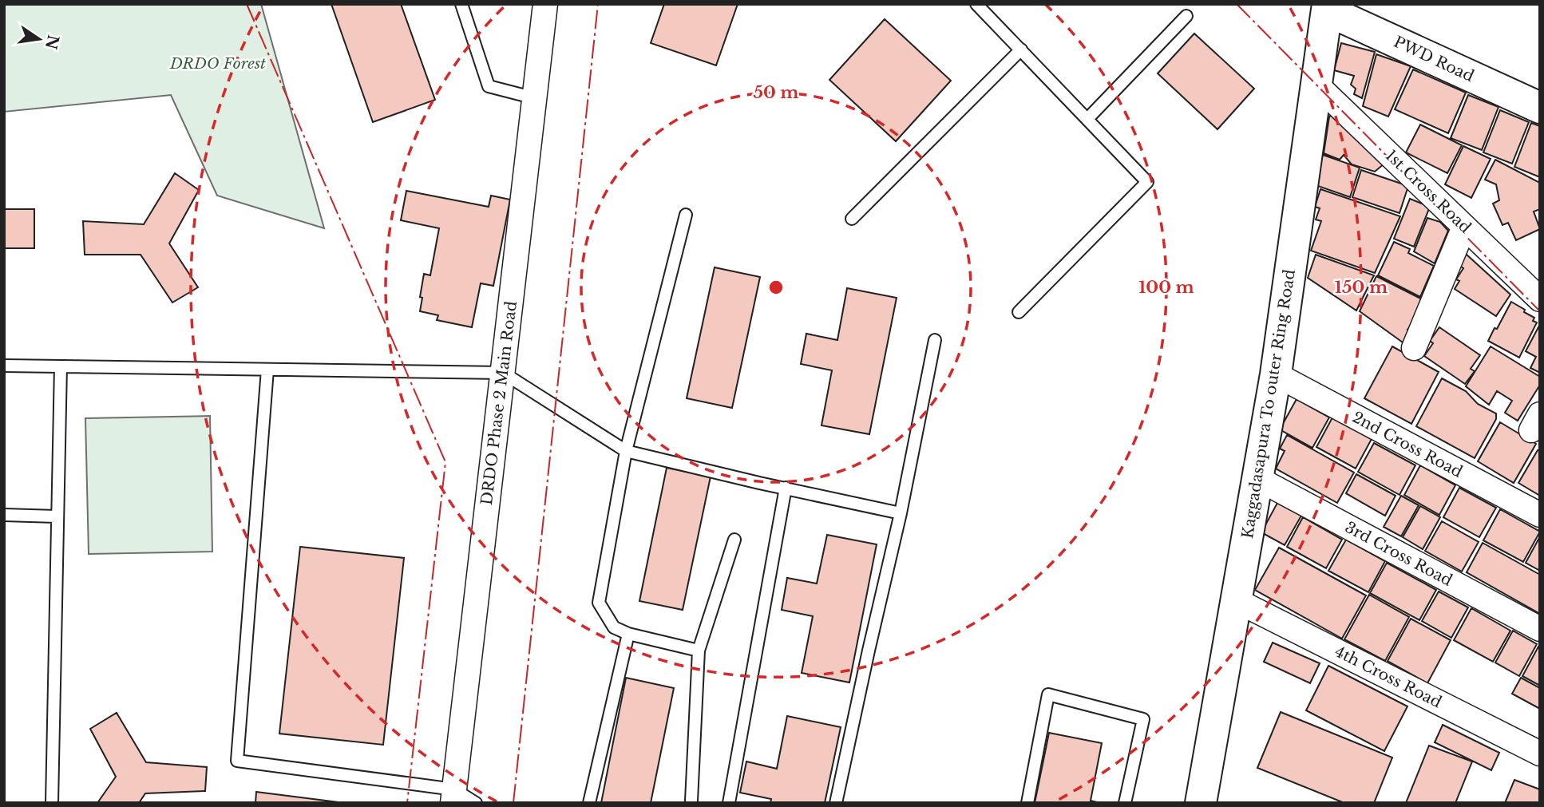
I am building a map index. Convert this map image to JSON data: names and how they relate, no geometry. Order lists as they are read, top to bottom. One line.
{"streets":{"street":["PWD Road","1st Cross Road","DRDO Phase 2 Main Road","Kaggadasapura To outer Ring Road","2nd Cross Road","3rd Cross Road","4th Cross Road"]},"crossings":[["PWD Road","Kaggadasapura To outer Ring Road"],["1st Cross Road","Kaggadasapura To outer Ring Road"],["Kaggadasapura To outer Ring Road","2nd Cross Road"],["Kaggadasapura To outer Ring Road","3rd Cross Road"],["Kaggadasapura To outer Ring Road","4th Cross Road"]],"parks":["DRDO Forest"],"north":"right","rings":["50 m","100 m","150 m"]}
